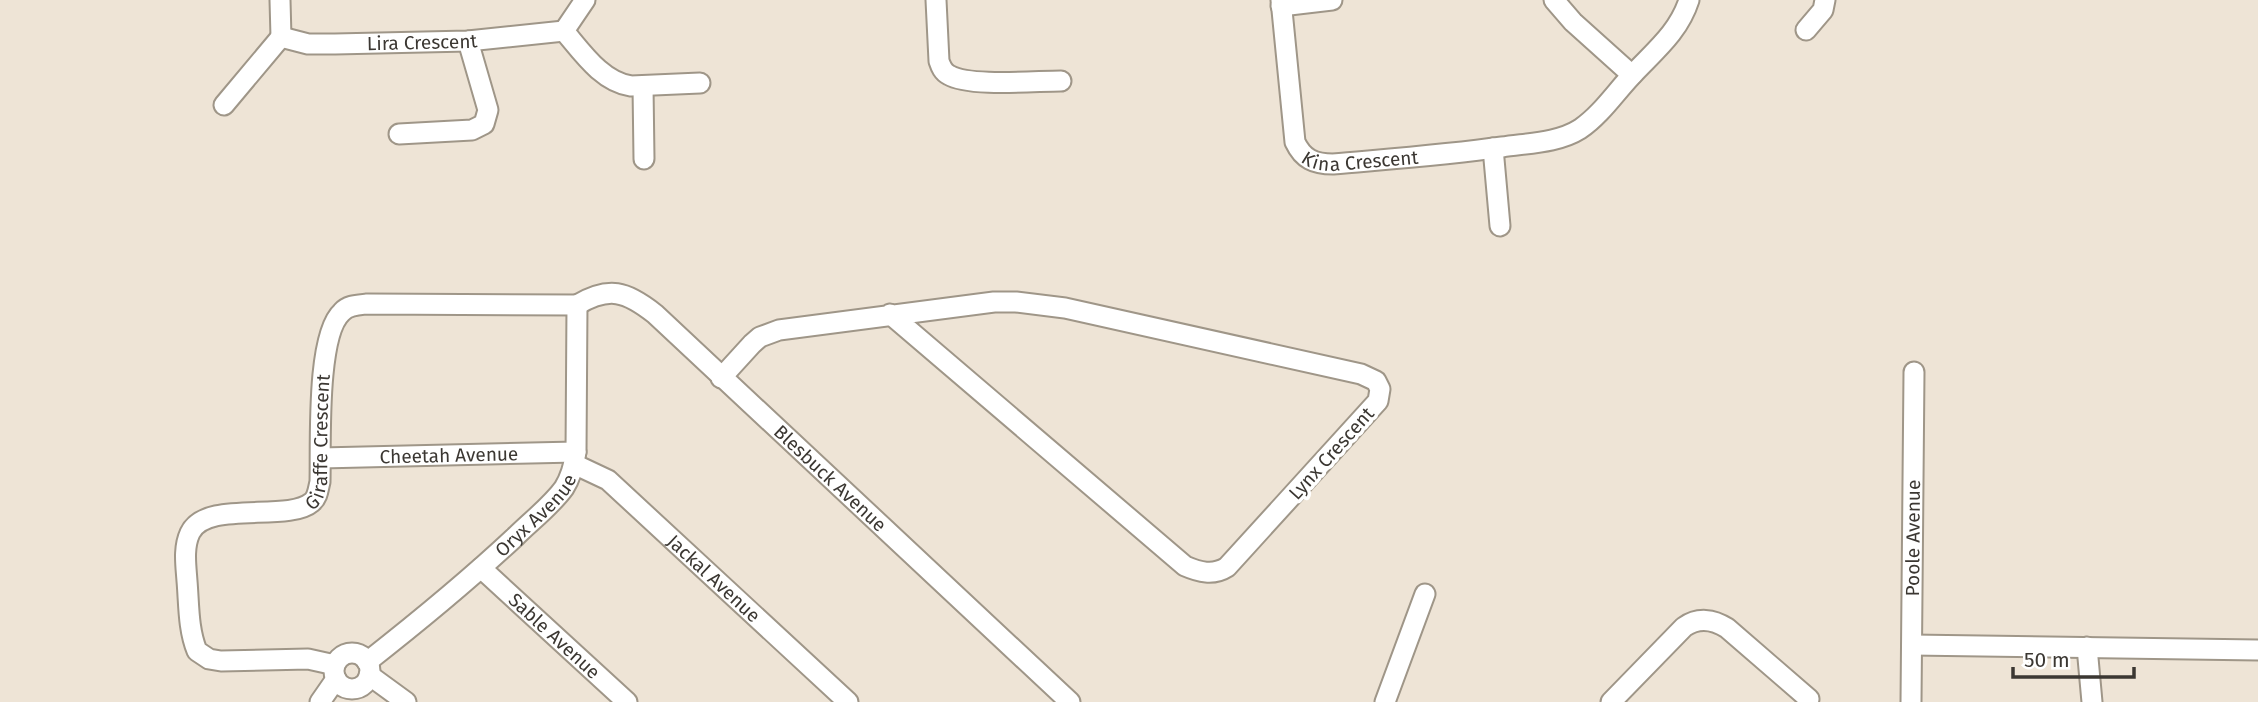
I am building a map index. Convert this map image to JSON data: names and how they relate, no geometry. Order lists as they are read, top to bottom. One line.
{"streets":{"street":["Lira Crescent","Kina Crescent","Giraffe Crescent","Lynx Crescent","Cheetah Avenue","Blesbuck Avenue","Oryx Avenue","Poole Avenue","Jackal Avenue","Sable Avenue"]},"crossings":[["Giraffe Crescent","Cheetah Avenue"],["Giraffe Crescent","Blesbuck Avenue"],["Giraffe Crescent","Oryx Avenue"],["Lynx Crescent","Blesbuck Avenue"],["Cheetah Avenue","Oryx Avenue"],["Cheetah Avenue","Jackal Avenue"],["Blesbuck Avenue","Oryx Avenue"],["Oryx Avenue","Jackal Avenue"],["Oryx Avenue","Sable Avenue"]],"scale_bar":"50 m"}
